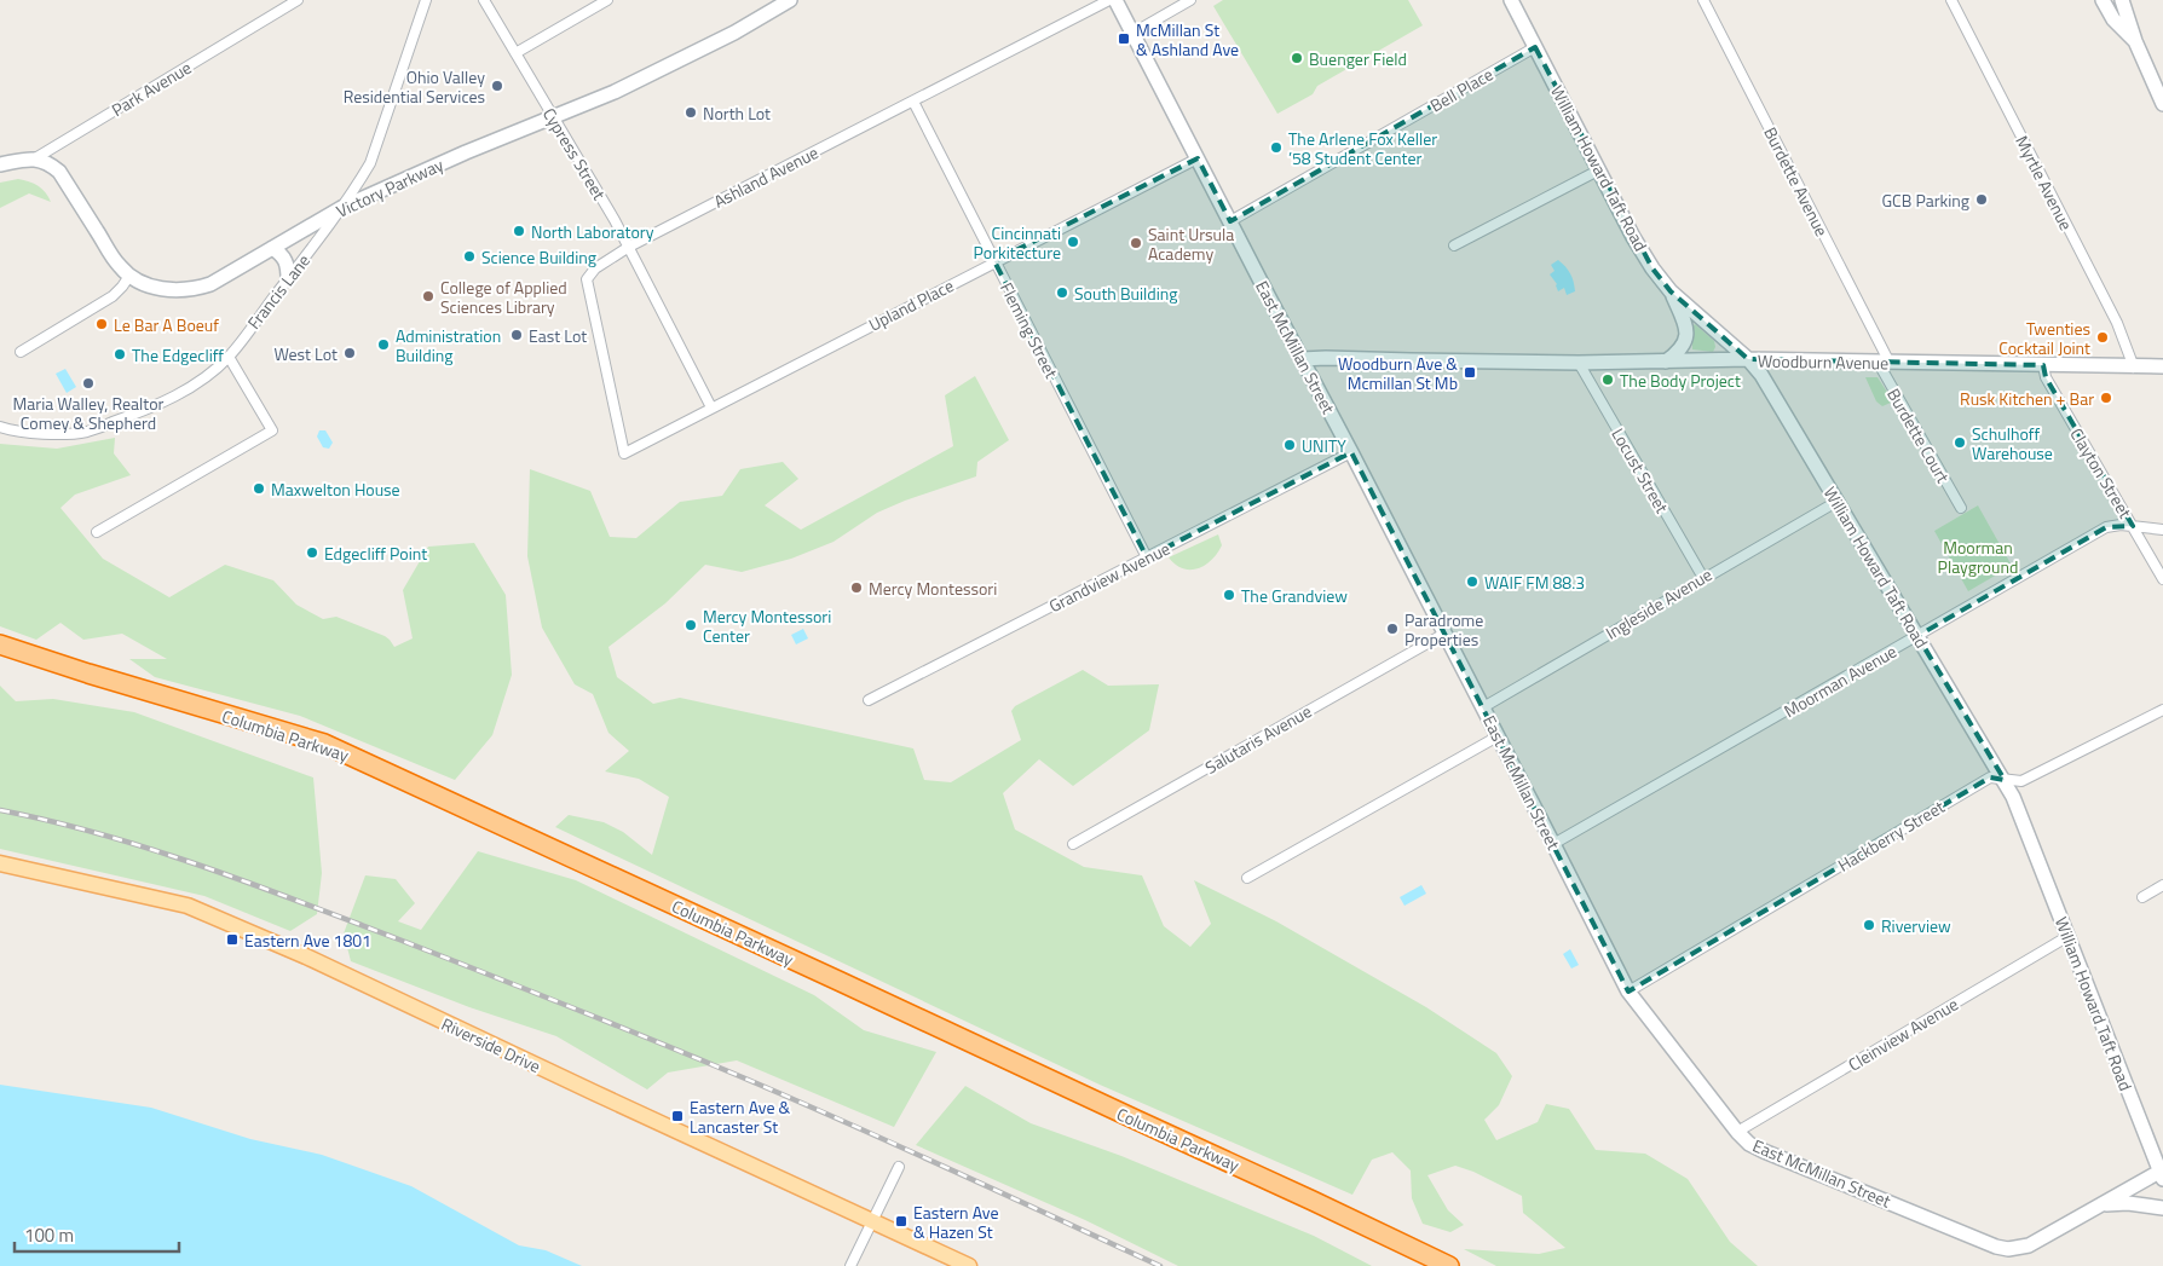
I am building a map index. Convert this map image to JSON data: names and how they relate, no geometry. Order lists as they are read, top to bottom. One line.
{"streets":{"highway":["Columbia Parkway"],"main road":["Riverside Drive"],"street":["Park Avenue","Bell Place","Cypress Street","William Howard Taft Road","Ashland Avenue","Burdette Avenue","Myrtle Avenue","Victory Parkway","Francis Lane","Upland Place","Fleming Street","East McMillan Street","Woodburn Avenue","Burdette Court","Locust Street","Clayton Street","Grandview Avenue","Ingleside Avenue","Moorman Avenue","Salutaris Avenue","Hackberry Street","Cleinview Avenue"]},"crossings":[["Park Avenue","Victory Parkway"],["Bell Place","William Howard Taft Road"],["Bell Place","East McMillan Street"],["Cypress Street","Ashland Avenue"],["Cypress Street","Victory Parkway"],["Cypress Street","Upland Place"],["William Howard Taft Road","East McMillan Street"],["William Howard Taft Road","Woodburn Avenue"],["William Howard Taft Road","Ingleside Avenue"],["William Howard Taft Road","Moorman Avenue"],["William Howard Taft Road","Hackberry Street"],["William Howard Taft Road","Cleinview Avenue"],["Ashland Avenue","Upland Place"],["Ashland Avenue","Fleming Street"],["Burdette Avenue","Woodburn Avenue"],["Burdette Avenue","Burdette Court"],["Myrtle Avenue","Woodburn Avenue"],["Victory Parkway","Francis Lane"],["Upland Place","Fleming Street"],["Upland Place","East McMillan Street"],["Fleming Street","Grandview Avenue"],["East McMillan Street","Woodburn Avenue"],["East McMillan Street","Grandview Avenue"],["East McMillan Street","Ingleside Avenue"],["East McMillan Street","Moorman Avenue"],["East McMillan Street","Salutaris Avenue"],["East McMillan Street","Hackberry Street"],["East McMillan Street","Cleinview Avenue"],["Woodburn Avenue","Burdette Court"],["Woodburn Avenue","Locust Street"],["Woodburn Avenue","Clayton Street"],["Locust Street","Ingleside Avenue"],["Clayton Street","Moorman Avenue"]],"parks":["Moorman Playground"],"places":{"transit":["McMillan St & Ashland Ave","Woodburn Ave & Mcmillan St Mb","Eastern Ave 1801","Eastern Ave & Lancaster St","Eastern Ave & Hazen St"],"other":["Buenger Field","Ohio Valley Residential Services","North Lot","The Arlene Fox Keller ’58 Student Center","GCB Parking","North Laboratory","Cincinnati Porkitecture","Saint Ursula Academy","Science Building","South Building","College of Applied Sciences Library","Le Bar A Boeuf","East Lot","Twenties Cocktail Joint","Administration Building","West Lot","The Edgecliff","The Body Project","Maria Walley, Realtor Comey & Shepherd","Rusk Kitchen + Bar","Schulhoff Warehouse","UNITY","Maxwelton House","Edgecliff Point","WAIF FM 88.3","Mercy Montessori","The Grandview","Mercy Montessori Center","Paradrome Properties","Riverview"]},"scale_bar":"100 m"}
